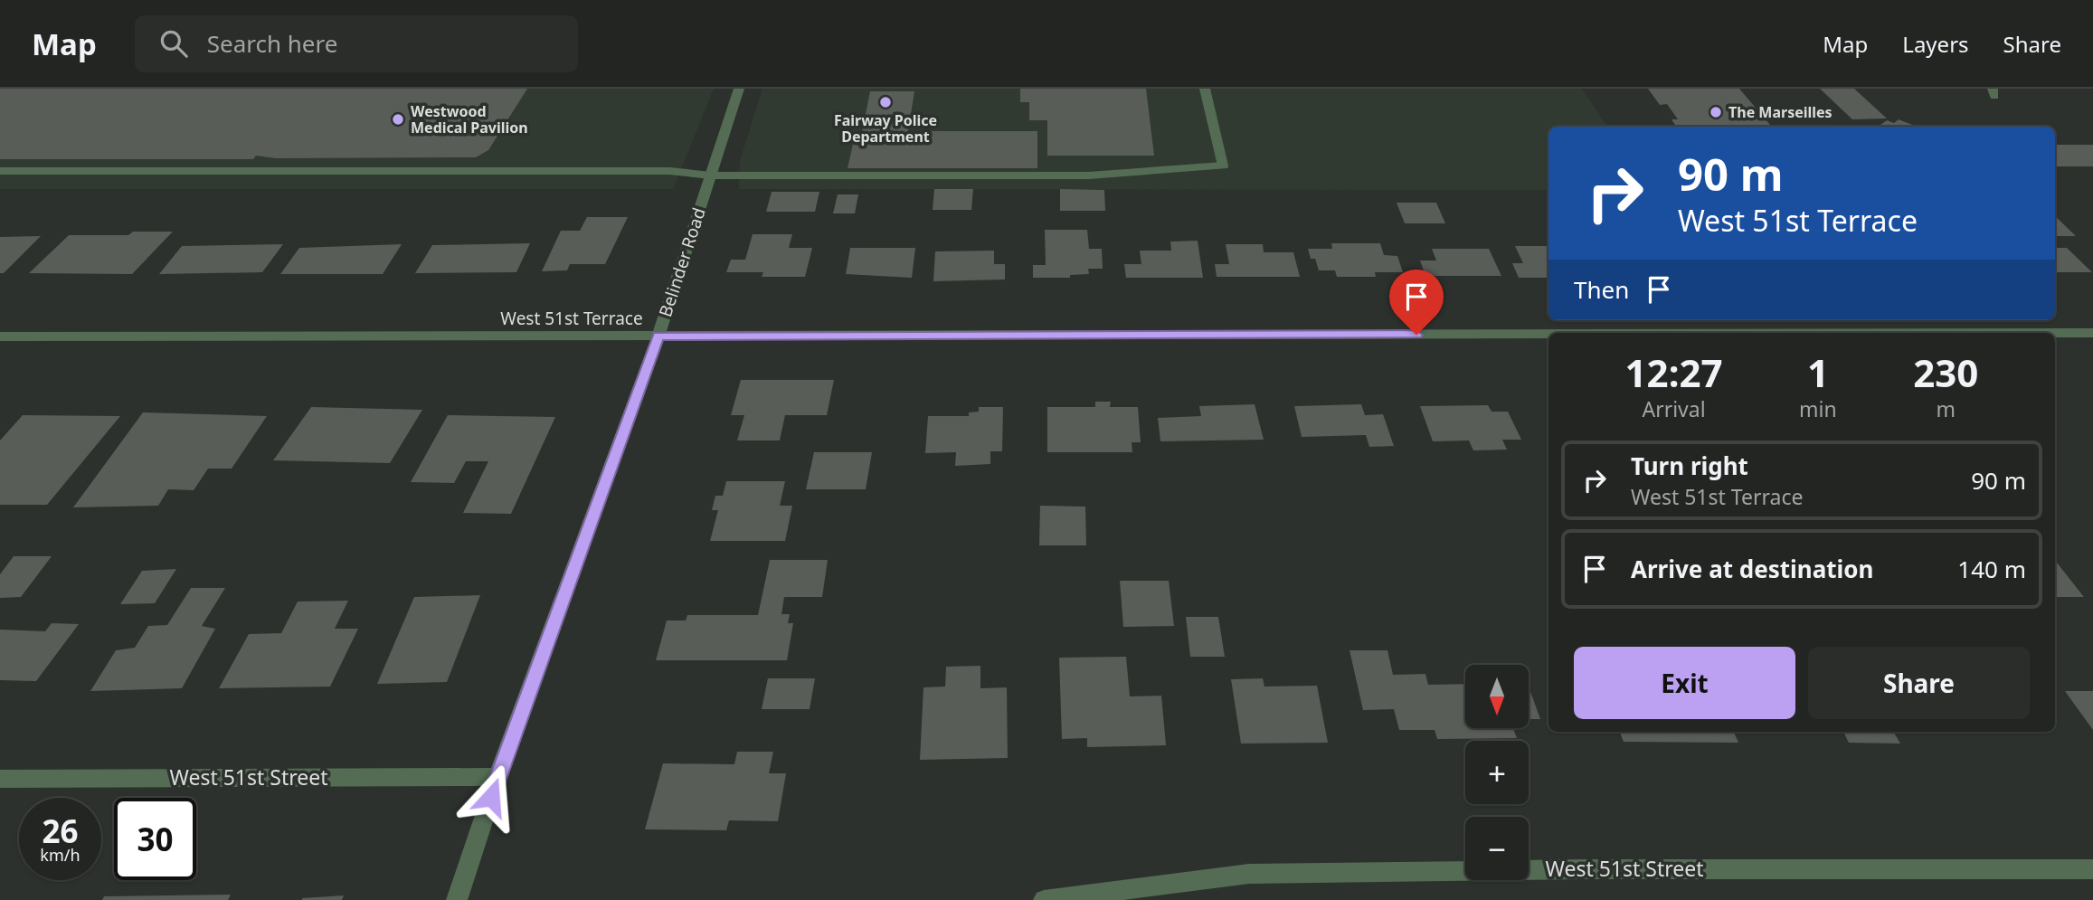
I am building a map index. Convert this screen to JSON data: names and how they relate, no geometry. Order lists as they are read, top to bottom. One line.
{"streets":{"street":["Belinder Road","West 51st Terrace","West 51st Street"]},"crossings":[["Belinder Road","West 51st Terrace"],["Belinder Road","West 51st Street"]],"places":["Fairway Police Department","The Marseilles","Westwood Medical Pavilion"],"north":"bottom","page":{"header":"Map","search":"Search here","nav":["Map","Layers","Share"],"turn":["90 m","West 51st Terrace"],"then":"Then","eta":["12:27","Arrival","1","min","230","m"],"list":[{"name":"Turn right","note":"West 51st Terrace","value":"90 m"},{"name":"Arrive at destination","value":"140 m"}],"buttons":["Exit","Share"],"map_buttons":["+","−"],"speed":"26 km/h","limit":"30"}}
